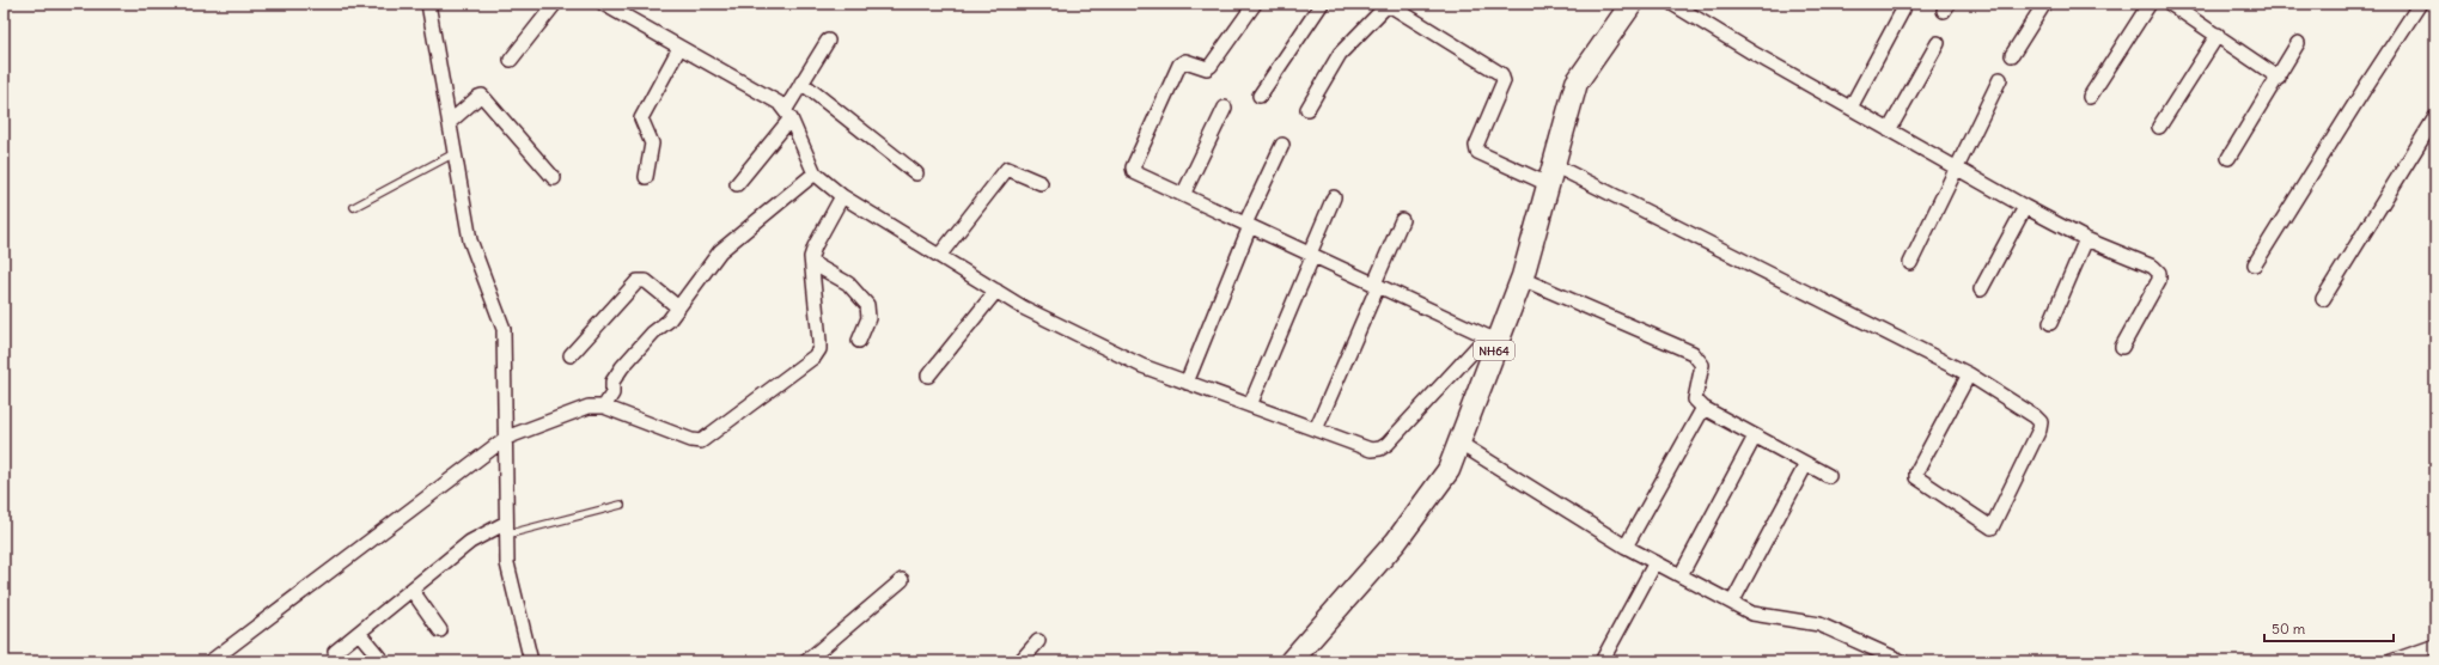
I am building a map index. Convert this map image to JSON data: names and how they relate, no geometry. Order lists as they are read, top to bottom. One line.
{"streets":{"highway":["NH64"]},"scale_bar":"50 m"}
